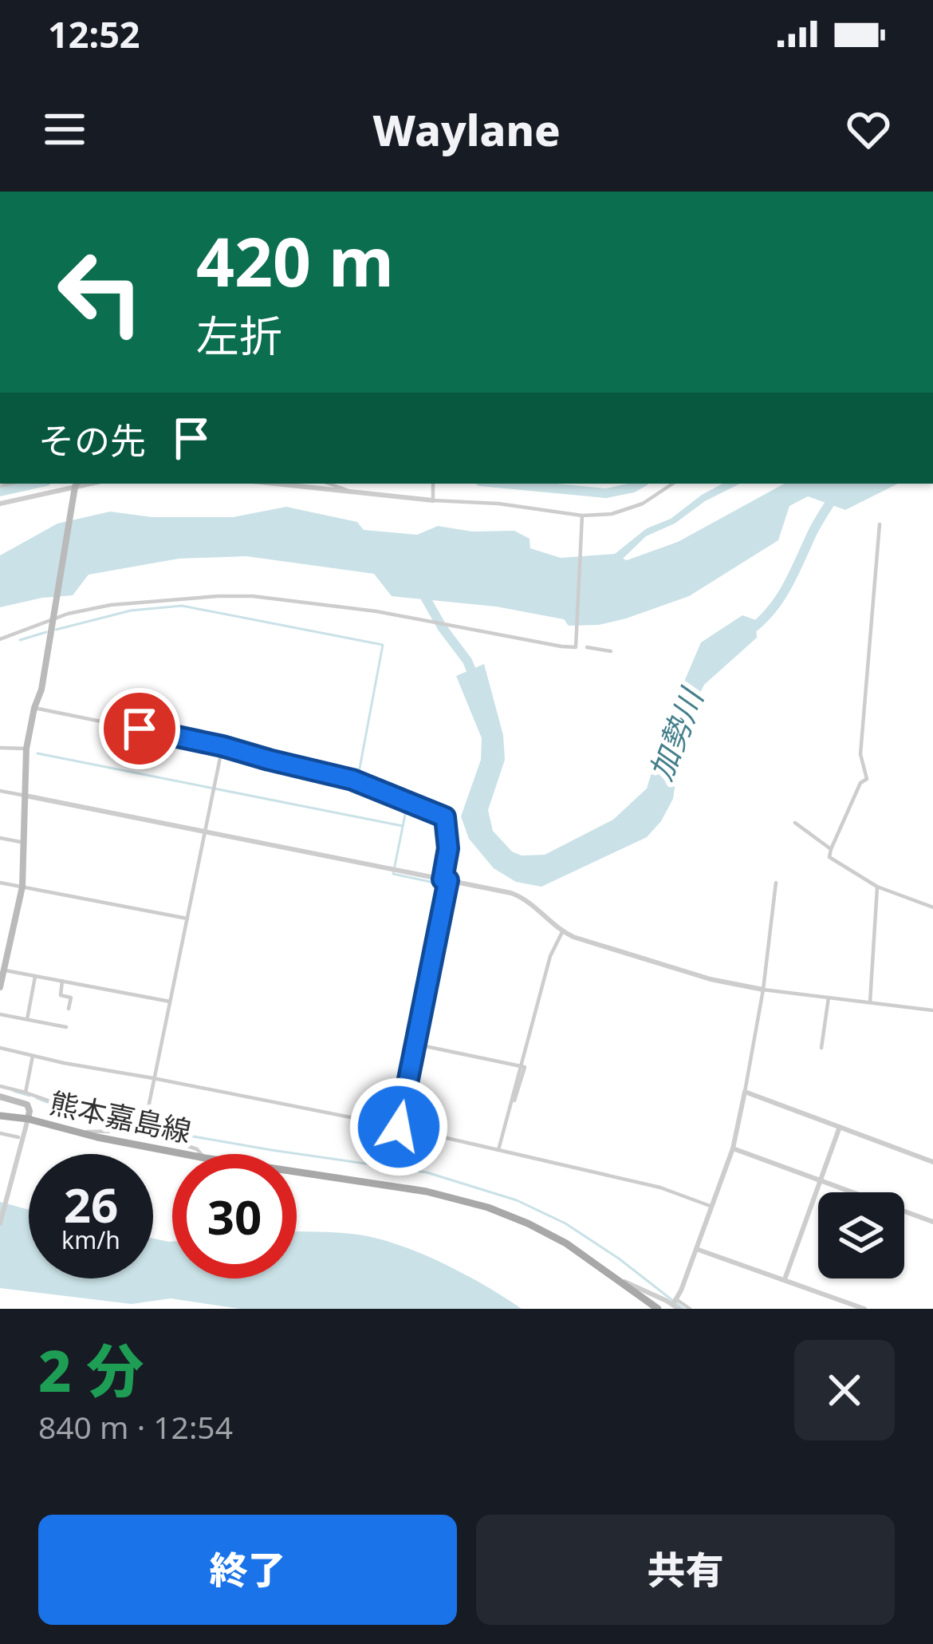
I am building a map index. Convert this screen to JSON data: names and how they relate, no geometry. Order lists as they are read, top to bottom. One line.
{"streets":{"main road":["熊本嘉島線"]},"water":["加勢川"],"page":{"status":"12:52","header":"Waylane","turn":["420 m","左折"],"then":"その先","speed":"26 km/h","limit":"30","heading":["2 分","840 m · 12:54"],"buttons":["終了","共有"]}}
